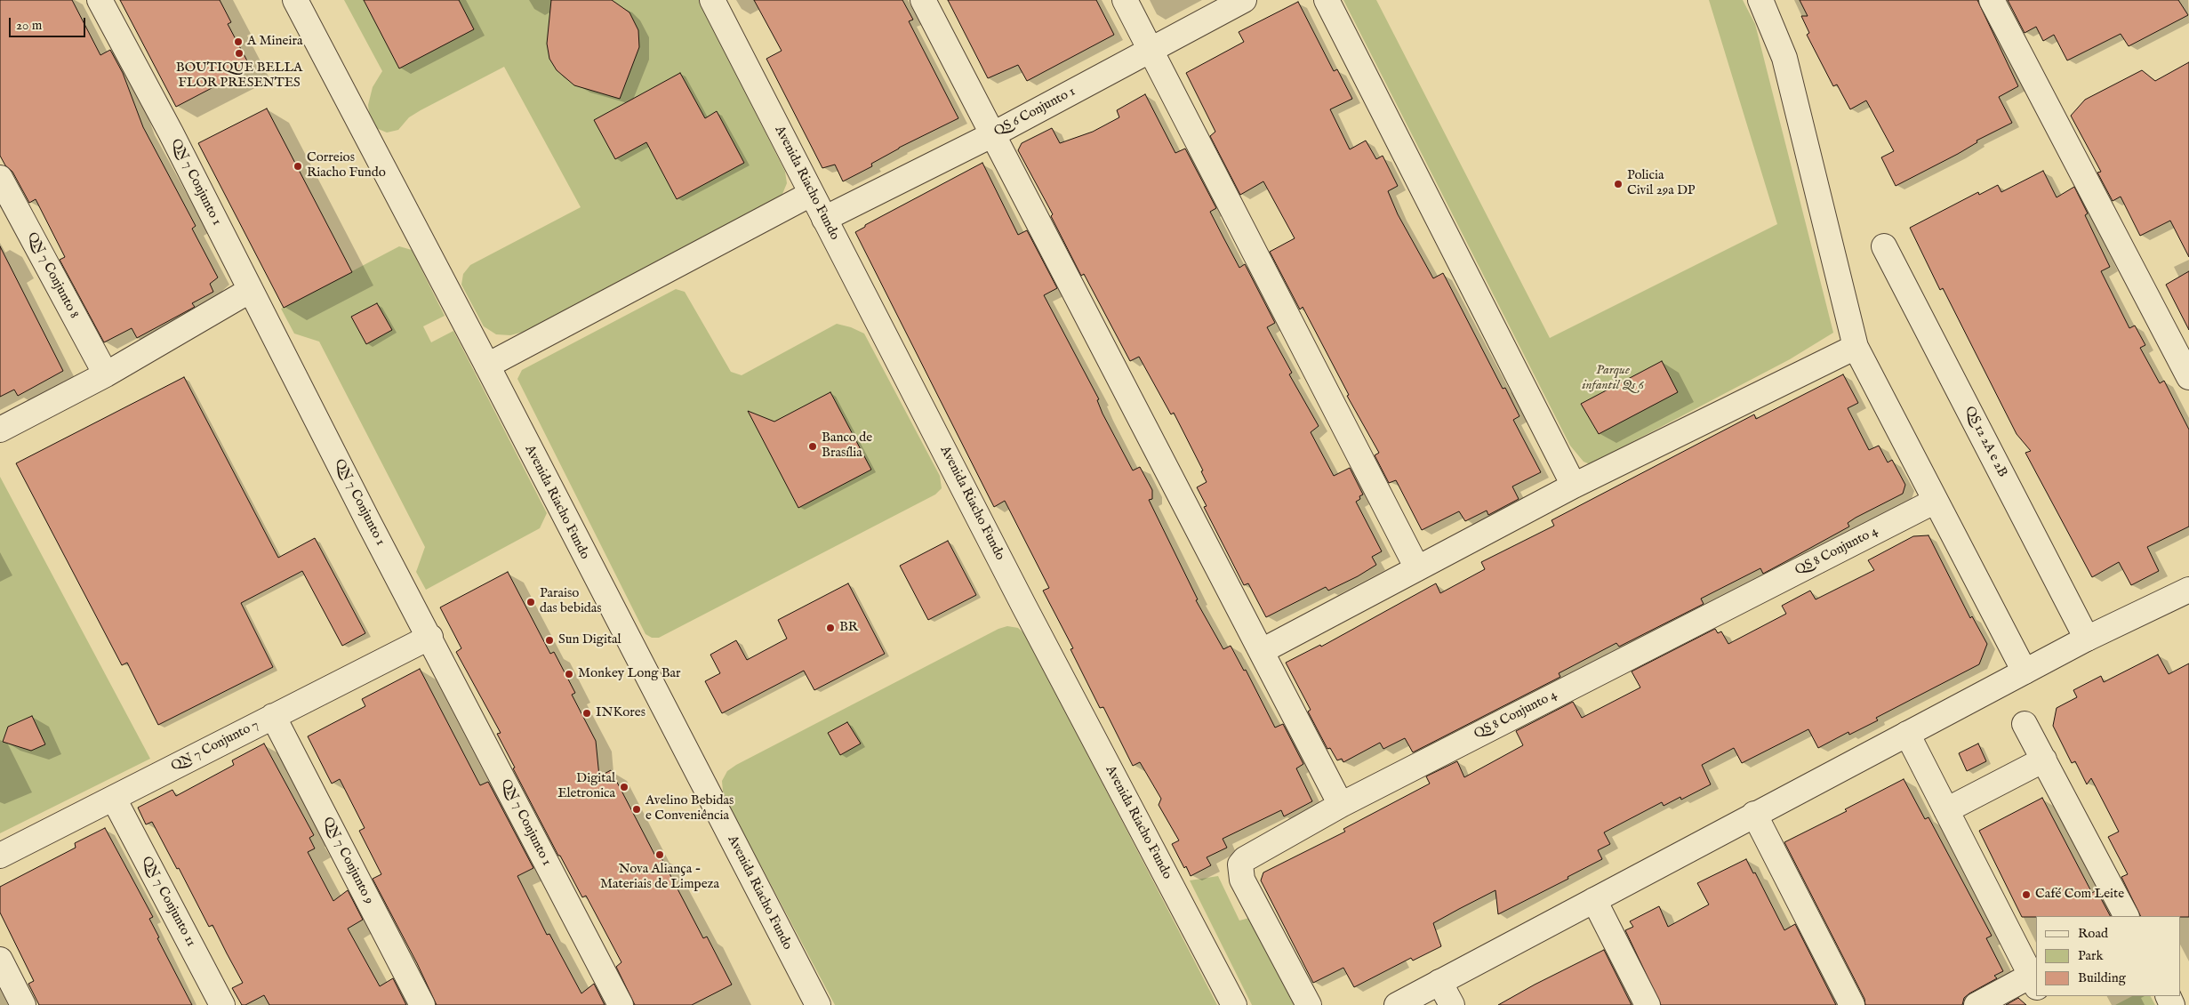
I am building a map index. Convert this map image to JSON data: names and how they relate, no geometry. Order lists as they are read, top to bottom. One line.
{"streets":{"street":["QS 6 Conjunto 1","QN 7 Conjunto 1","Avenida Riacho Fundo","QN 7 Conjunto 8","QS 12 2A e 2B","QS 8 Conjunto 4","QN 7 Conjunto 7","QN 7 Conjunto 9","QN 7 Conjunto 11"]},"crossings":[["QS 6 Conjunto 1","Avenida Riacho Fundo"],["QN 7 Conjunto 1","QN 7 Conjunto 7"],["QN 7 Conjunto 7","QN 7 Conjunto 9"],["QN 7 Conjunto 7","QN 7 Conjunto 11"]],"parks":["Parque infantil Qs 6"],"places":["A Mineira","BOUTIQUE BELLA FLOR PRESENTES","Correios Riacho Fundo","Policia Civil 29a DP","Banco de Brasília","Paraiso das bebidas","BR","Sun Digital","Monkey Long Bar","INKores","Digital Eletronica","Avelino Bebidas e Conveniência","Nova Aliança - Materiais de Limpeza","Café Com Leite"],"legend":["Road","Park","Building"],"scale_bar":"20 m"}
